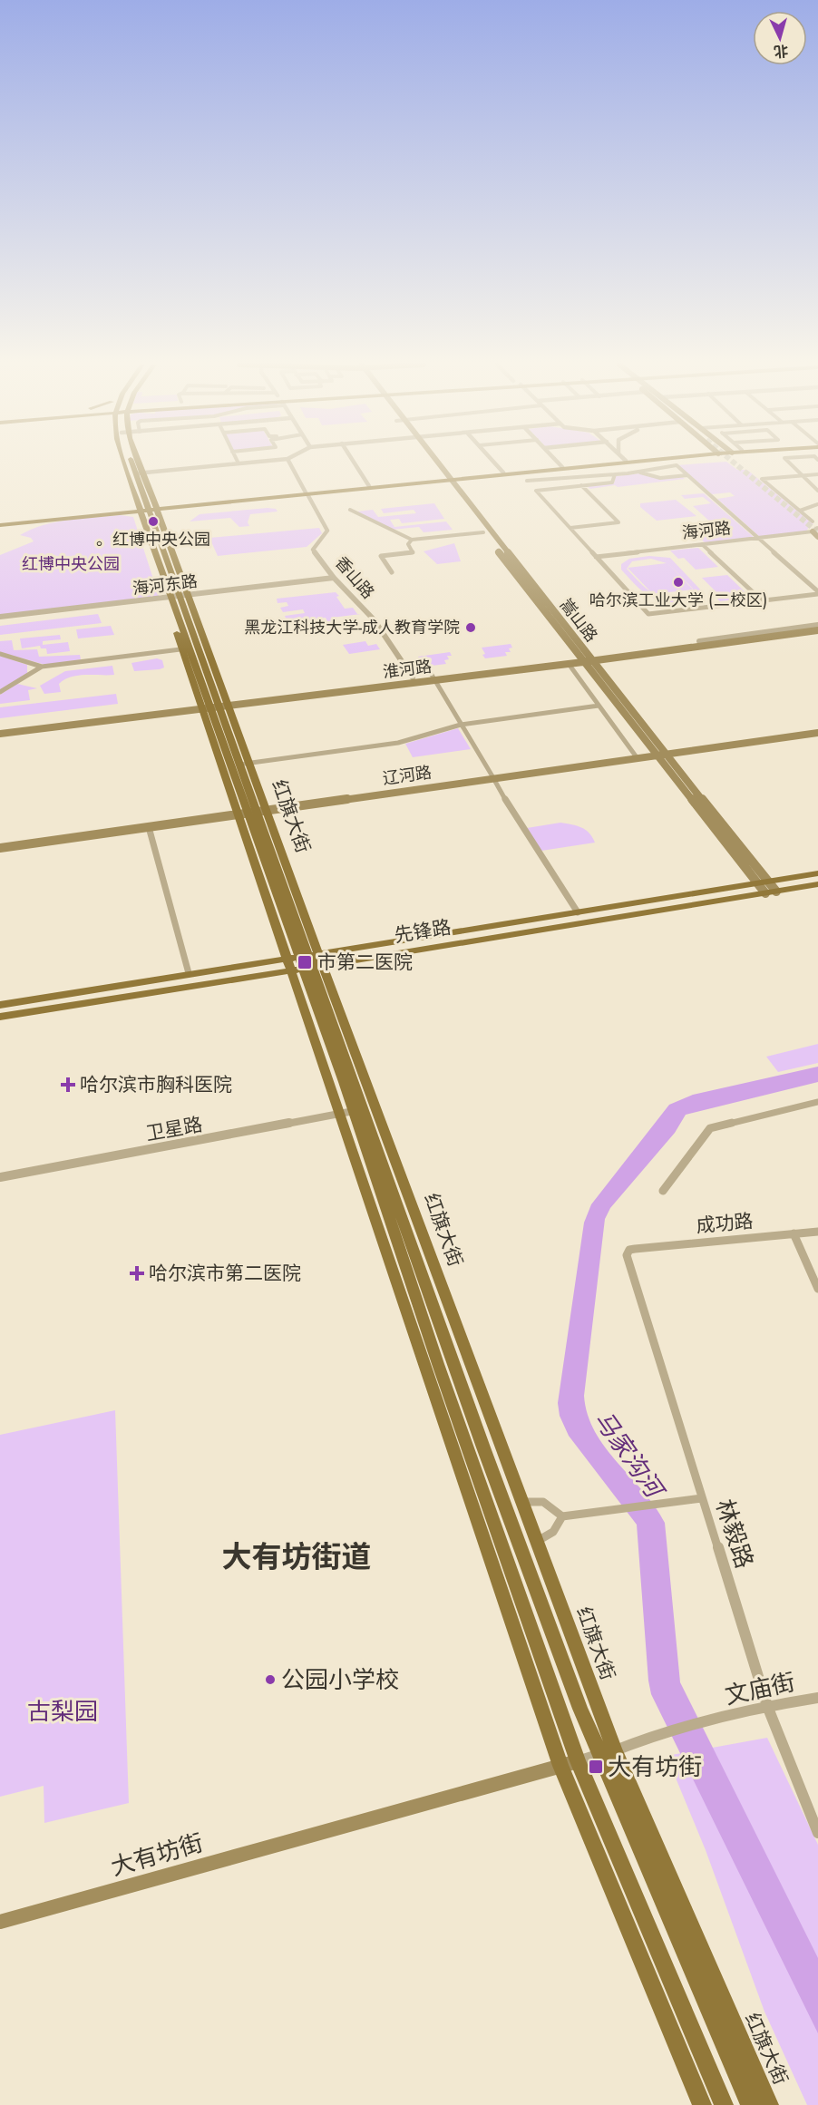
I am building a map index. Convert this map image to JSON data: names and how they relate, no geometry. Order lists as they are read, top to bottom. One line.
{"streets":{"main road":["嵩山路","淮河路","辽河路","红旗大街","先锋路","大有坊街"],"street":["海河路","香山路","海河东路","卫星路","成功路","林毅路","文庙街"]},"crossings":[["香山路","海河东路"],["香山路","淮河路"],["海河东路","红旗大街"],["嵩山路","淮河路"],["嵩山路","辽河路"],["嵩山路","先锋路"],["淮河路","红旗大街"],["辽河路","红旗大街"],["红旗大街","先锋路"],["红旗大街","卫星路"],["红旗大街","文庙街"],["红旗大街","大有坊街"],["成功路","林毅路"],["林毅路","文庙街"]],"districts":["大有坊街道"],"water":["马家沟河"],"parks":["红博中央公园","古梨园"],"places":{"other":["。红博中央公园","哈尔滨工业大学 (二校区)","黑龙江科技大学-成人教育学院","公园小学校"],"transit":["市第二医院","大有坊街"],"health":["哈尔滨市胸科医院","哈尔滨市第二医院"]},"north":"bottom"}
